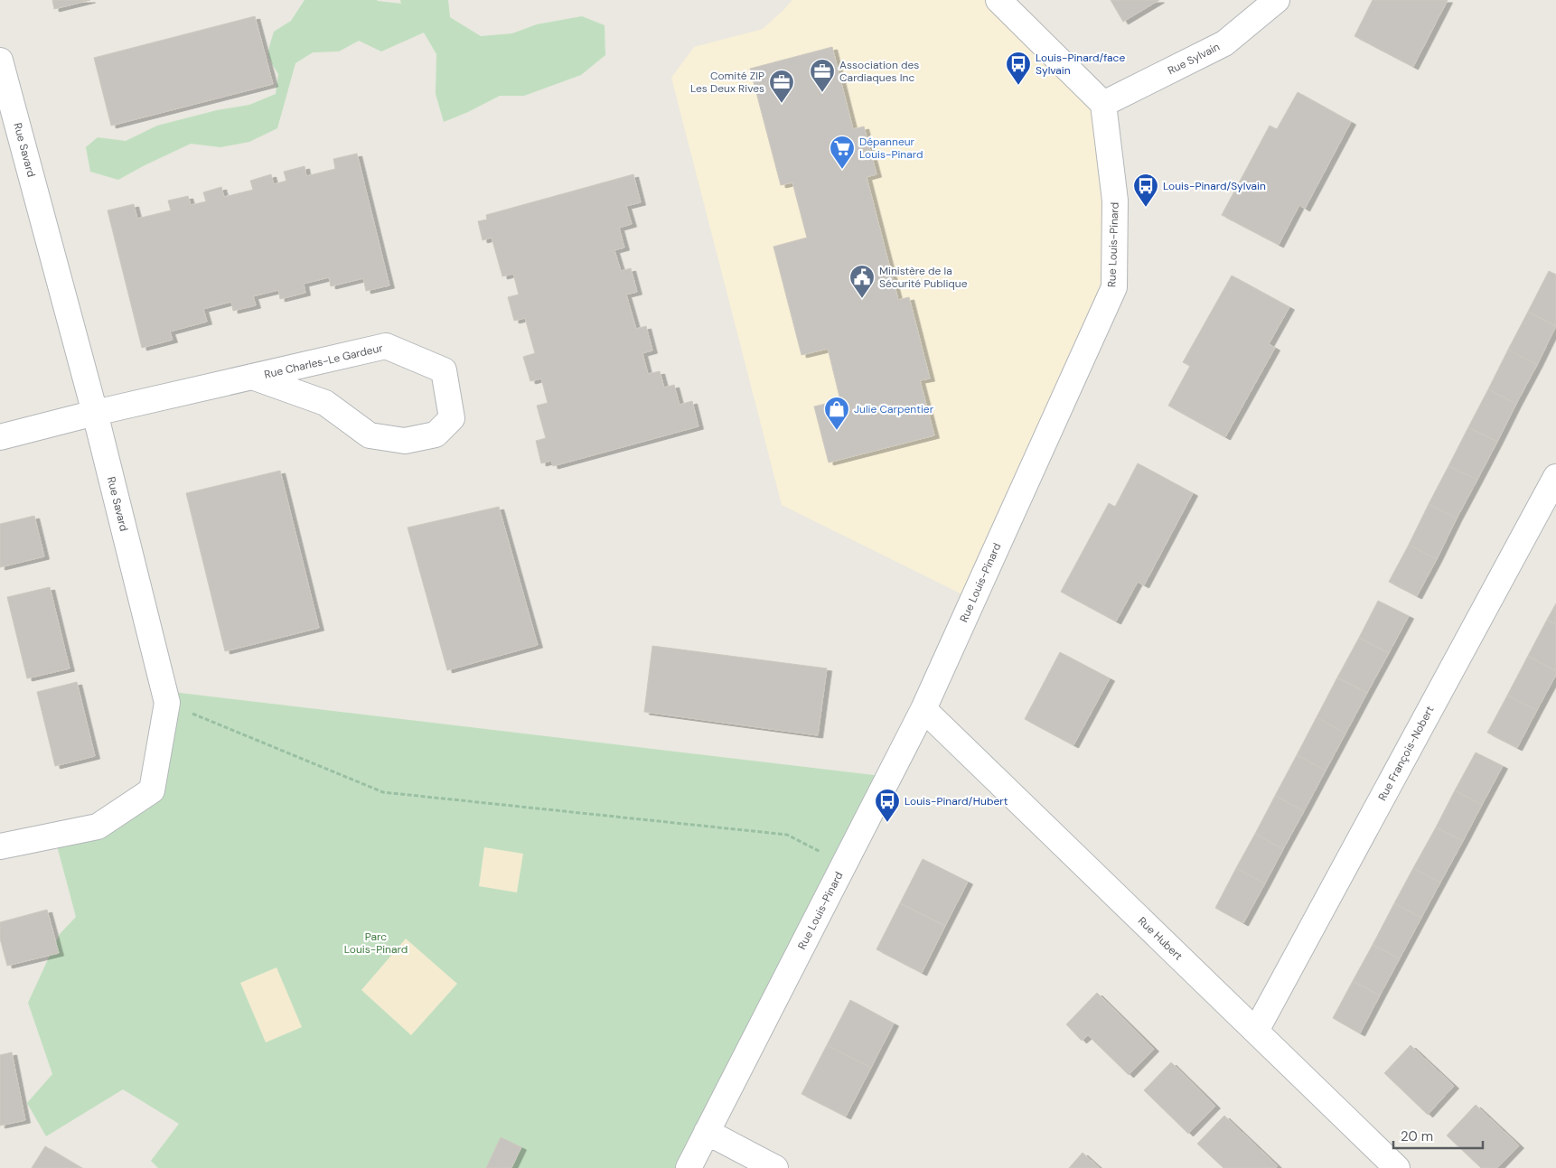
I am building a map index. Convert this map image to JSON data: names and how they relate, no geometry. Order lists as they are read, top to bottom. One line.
{"streets":{"street":["Rue Sylvain","Rue Savard","Rue Louis-Pinard","Rue Charles-Le Gardeur","Rue François-Nobert","Rue Hubert"]},"crossings":[["Rue Sylvain","Rue Louis-Pinard"],["Rue Savard","Rue Charles-Le Gardeur"],["Rue Louis-Pinard","Rue Hubert"],["Rue François-Nobert","Rue Hubert"]],"parks":["Parc Louis-Pinard"],"places":{"bus stop":["Louis-Pinard/face Sylvain","Louis-Pinard/Sylvain","Louis-Pinard/Hubert"],"office":["Association des Cardiaques Inc","Comité ZIP Les Deux Rives"],"supermarket":["Dépanneur Louis-Pinard"],"public building":["Ministère de la Sécurité Publique"],"shop":["Julie Carpentier"]},"scale_bar":"20 m"}
